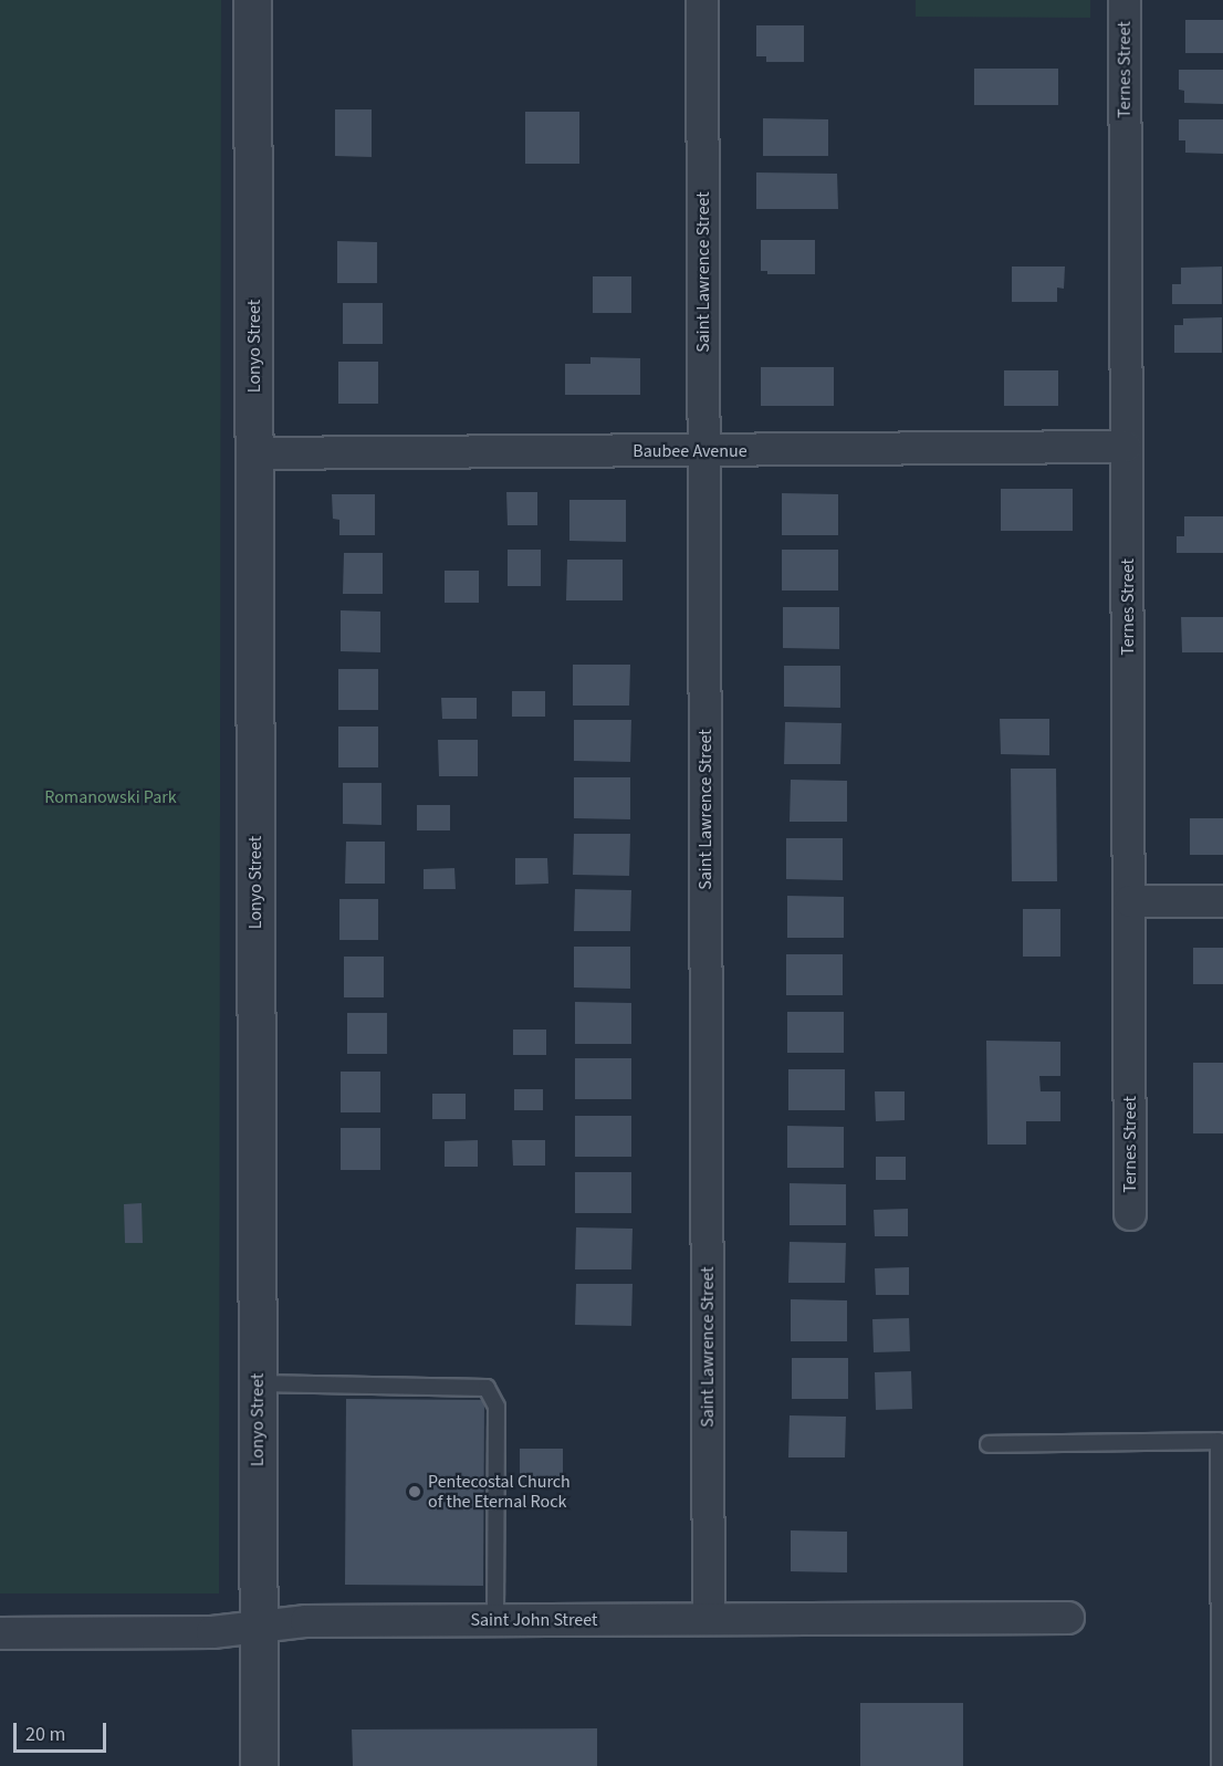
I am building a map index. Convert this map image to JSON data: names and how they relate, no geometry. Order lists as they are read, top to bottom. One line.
{"streets":{"street":["Ternes Street","Saint Lawrence Street","Lonyo Street","Baubee Avenue","Saint John Street"]},"crossings":[["Ternes Street","Baubee Avenue"],["Saint Lawrence Street","Baubee Avenue"],["Saint Lawrence Street","Saint John Street"],["Lonyo Street","Baubee Avenue"],["Lonyo Street","Saint John Street"]],"parks":["Romanowski Park"],"places":["Pentecostal Church of the Eternal Rock"],"scale_bar":"20 m"}
